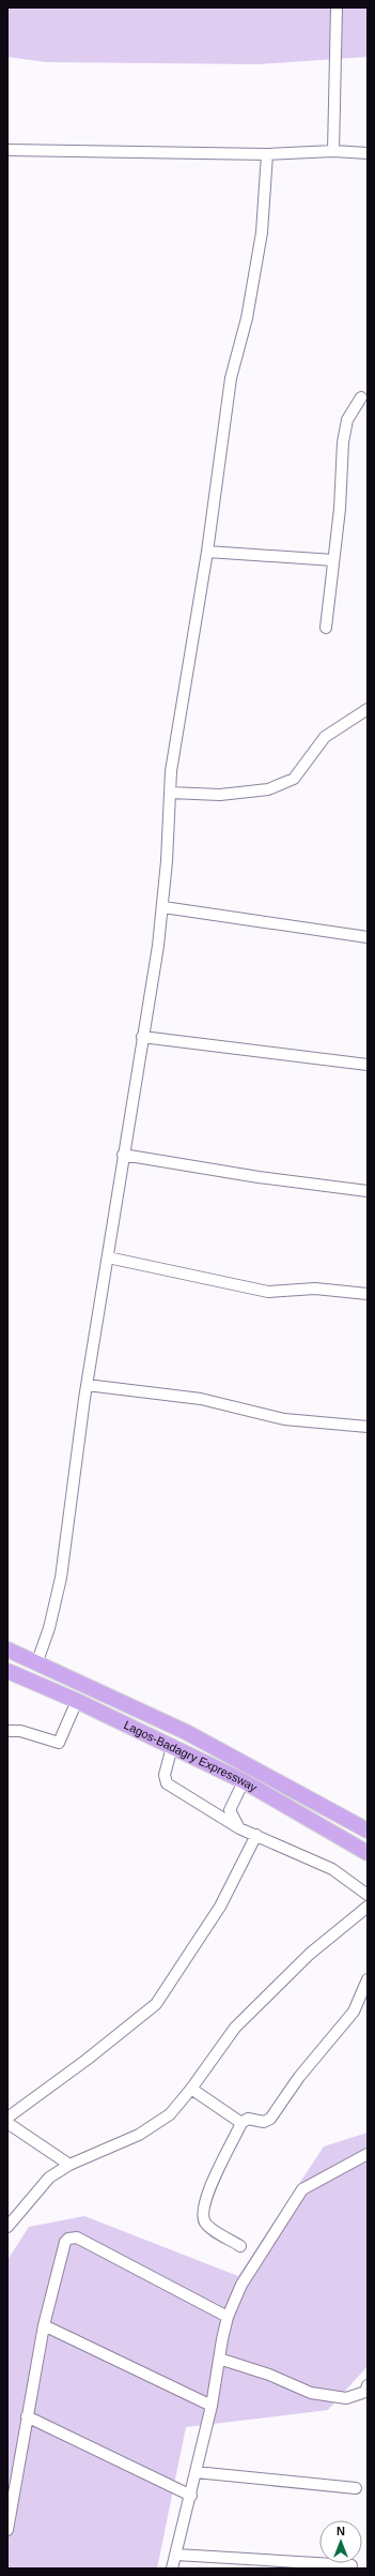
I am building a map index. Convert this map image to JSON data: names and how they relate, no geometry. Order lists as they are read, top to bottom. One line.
{"streets":{"highway":["Lagos-Badagry Expressway"]},"north":"top"}
